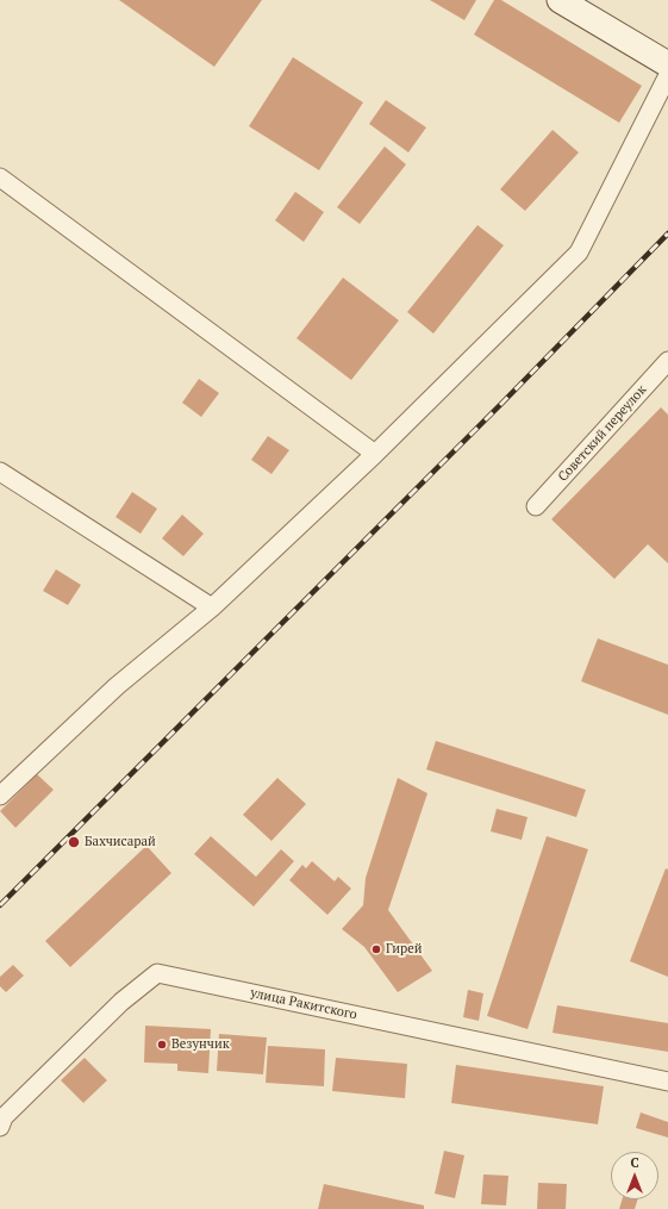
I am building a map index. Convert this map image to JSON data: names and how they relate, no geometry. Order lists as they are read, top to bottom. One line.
{"streets":{"street":["Советский переулок","улица Ракитского"]},"places":["Бахчисарай","Гирей","Везунчик"],"north":"top"}
